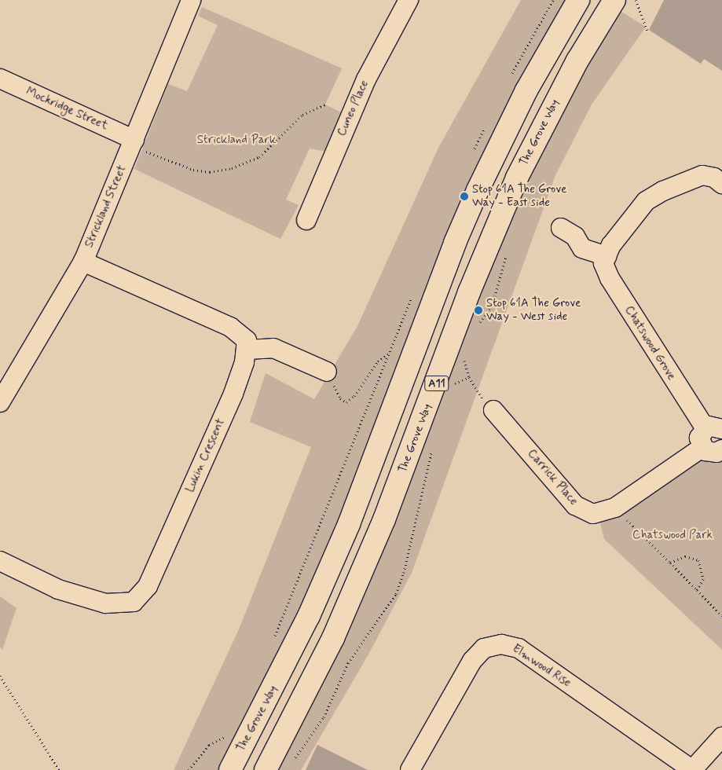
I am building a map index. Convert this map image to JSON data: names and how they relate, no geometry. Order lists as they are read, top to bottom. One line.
{"streets":{"main road":["The Grove Way","A11"],"street":["Cuneo Place","Mockridge Street","Strickland Street","Chatswood Grove","Lukin Crescent","Carrick Place","Elmwood Rise"]},"crossings":[["Mockridge Street","Strickland Street"]],"parks":["Strickland Park","Chatswood Park"],"places":["Stop 61A The Grove Way - East side","Stop 61A The Grove Way - West side"]}
